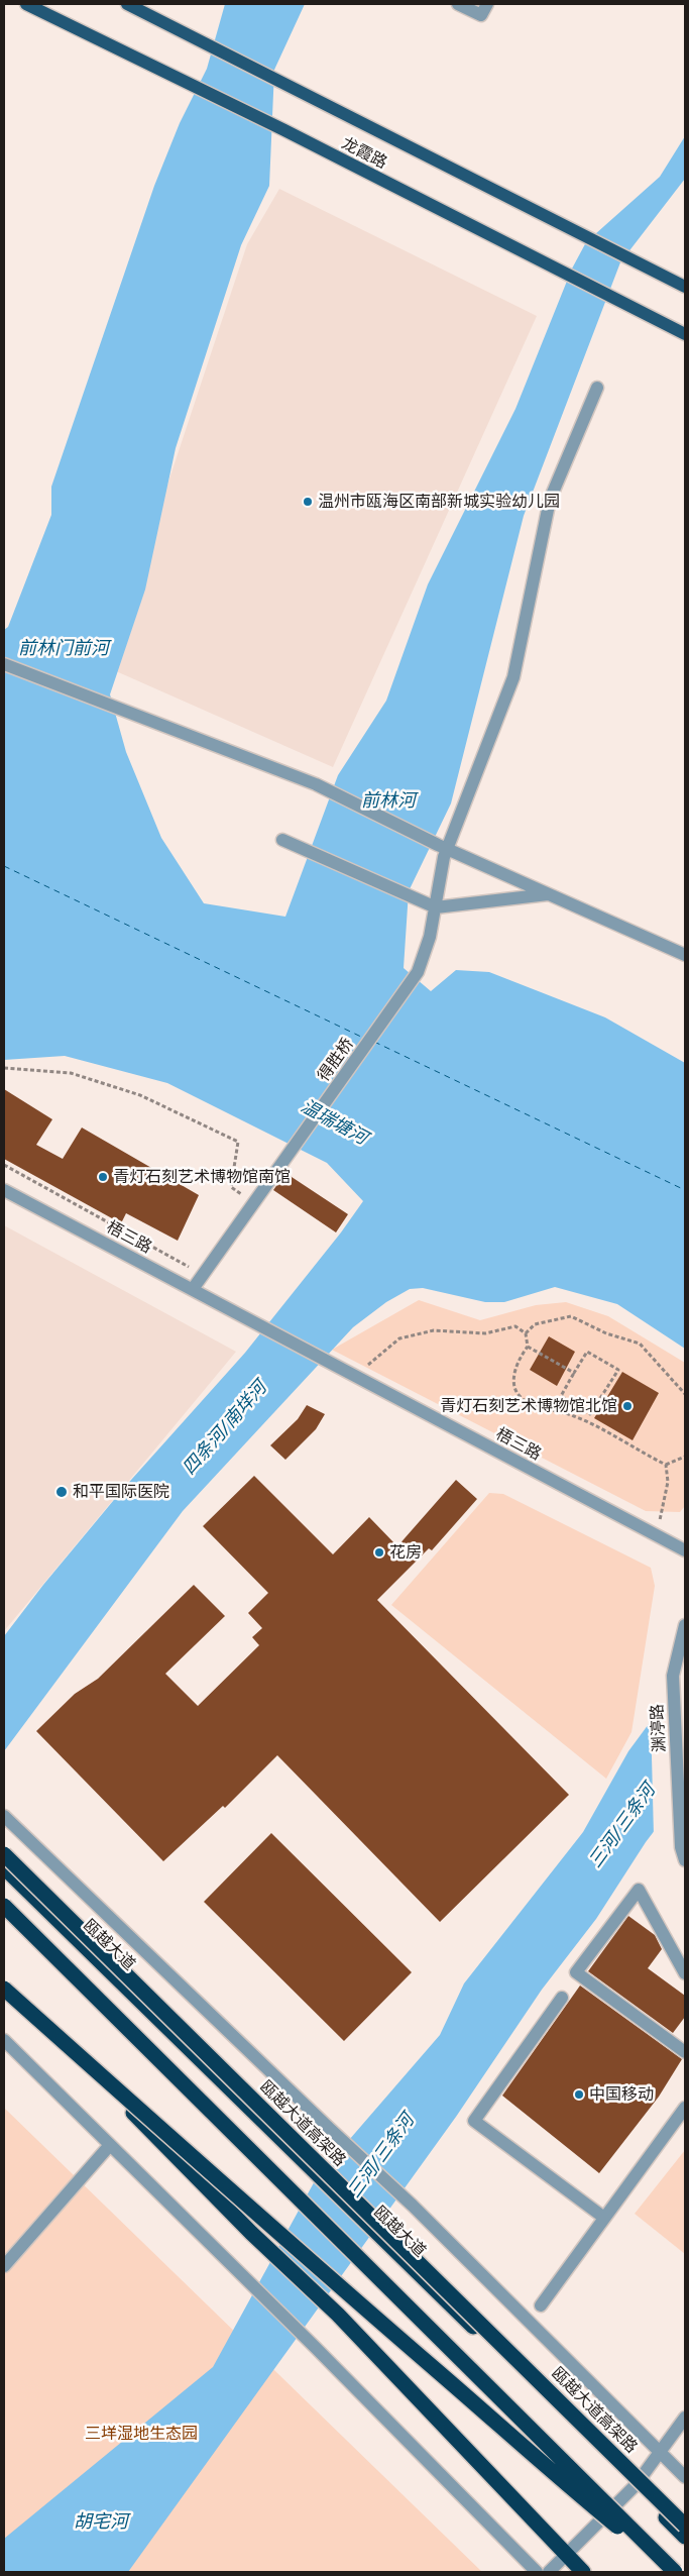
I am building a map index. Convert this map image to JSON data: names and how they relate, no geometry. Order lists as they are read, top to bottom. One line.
{"streets":{"highway":["瓯越大道","瓯越大道高架路"],"main road":["龙霞路"],"street":["得胜桥","梧三路","渊渟路"]},"crossings":[["得胜桥","梧三路"]],"water":["前林门前河","前林河","温瑞塘河","四条河/南垟河","三河/三条河","胡宅河"],"parks":["三垟湿地生态园"],"places":["温州市瓯海区南部新城实验幼儿园","青灯石刻艺术博物馆南馆","青灯石刻艺术博物馆北馆","和平国际医院","花房","中国移动"]}
